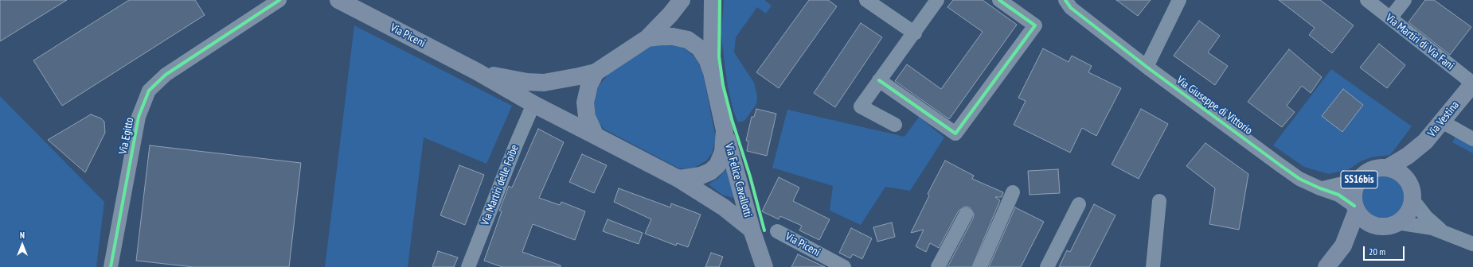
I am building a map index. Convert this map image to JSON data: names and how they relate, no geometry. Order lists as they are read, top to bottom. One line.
{"streets":{"main road":["Via Piceni","Via Vestina","SS16bis","Via Felice Cavallotti"],"street":["Via Martiri di Via Fani","Via Giuseppe di Vittorio","Via Egitto","Via Martiri delle Foibe"]},"crossings":[["Via Piceni","Via Felice Cavallotti"],["Via Piceni","Via Martiri delle Foibe"],["Via Martiri di Via Fani","Via Vestina"],["Via Giuseppe di Vittorio","Via Vestina"],["Via Giuseppe di Vittorio","SS16bis"],["Via Vestina","SS16bis"]],"scale_bar":"20 m","north":"top"}
